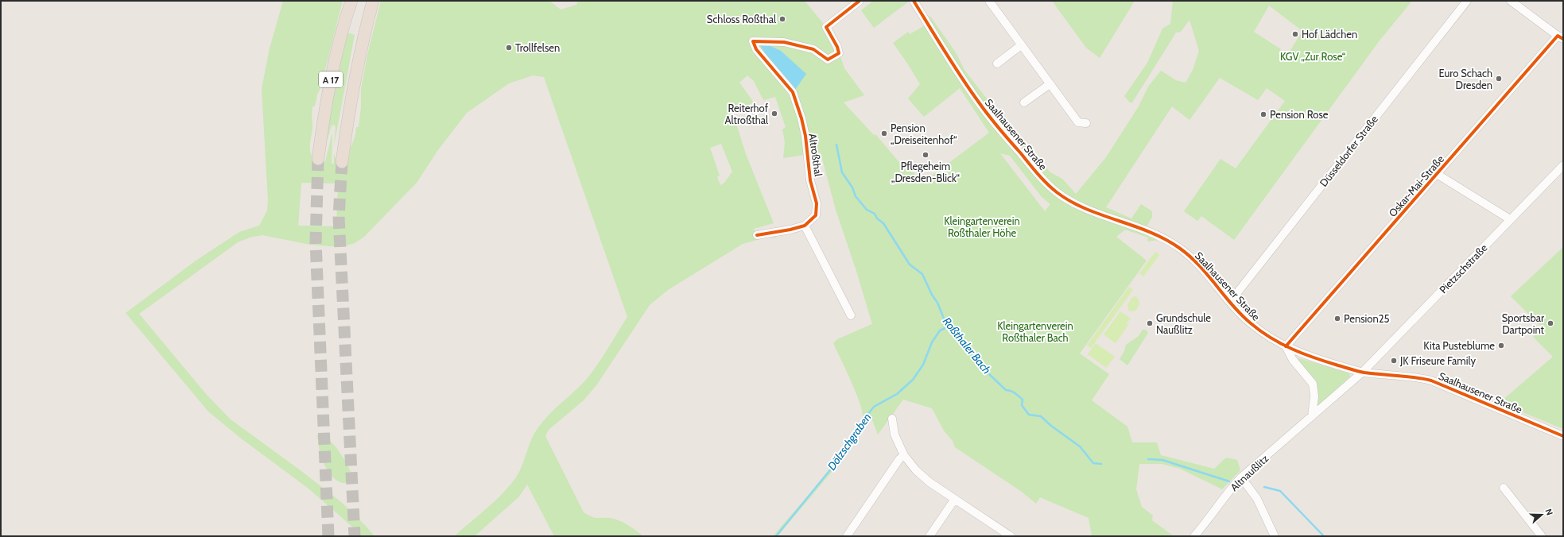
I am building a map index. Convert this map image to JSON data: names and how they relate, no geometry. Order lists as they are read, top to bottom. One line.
{"streets":{"highway":["A 17"],"street":["Saalhausener Straße","Düsseldorfer Straße","Altroßthal","Oskar-Mai-Straße","Pietzschstraße","Altnaußlitz"]},"crossings":[["Saalhausener Straße","Düsseldorfer Straße"],["Saalhausener Straße","Oskar-Mai-Straße"],["Saalhausener Straße","Pietzschstraße"],["Saalhausener Straße","Altnaußlitz"],["Pietzschstraße","Altnaußlitz"]],"water":["Roßthaler Bach","Dölzschgraben"],"parks":["KGV „Zur Rose“","Kleingartenverein Roßthaler Höhe","Kleingartenverein Roßthaler Bach"],"places":["Schloss Roßthal","Hof Lädchen","Trollfelsen","Euro Schach Dresden","Reiterhof Altroßthal","Pension Rose","Pension „Dreiseitenhof“","Pflegeheim „Dresden-Blick“","Pension25","Grundschule Naußlitz","Sportsbar Dartpoint","Kita Pusteblume","JK Friseure Family"],"north":"right"}
